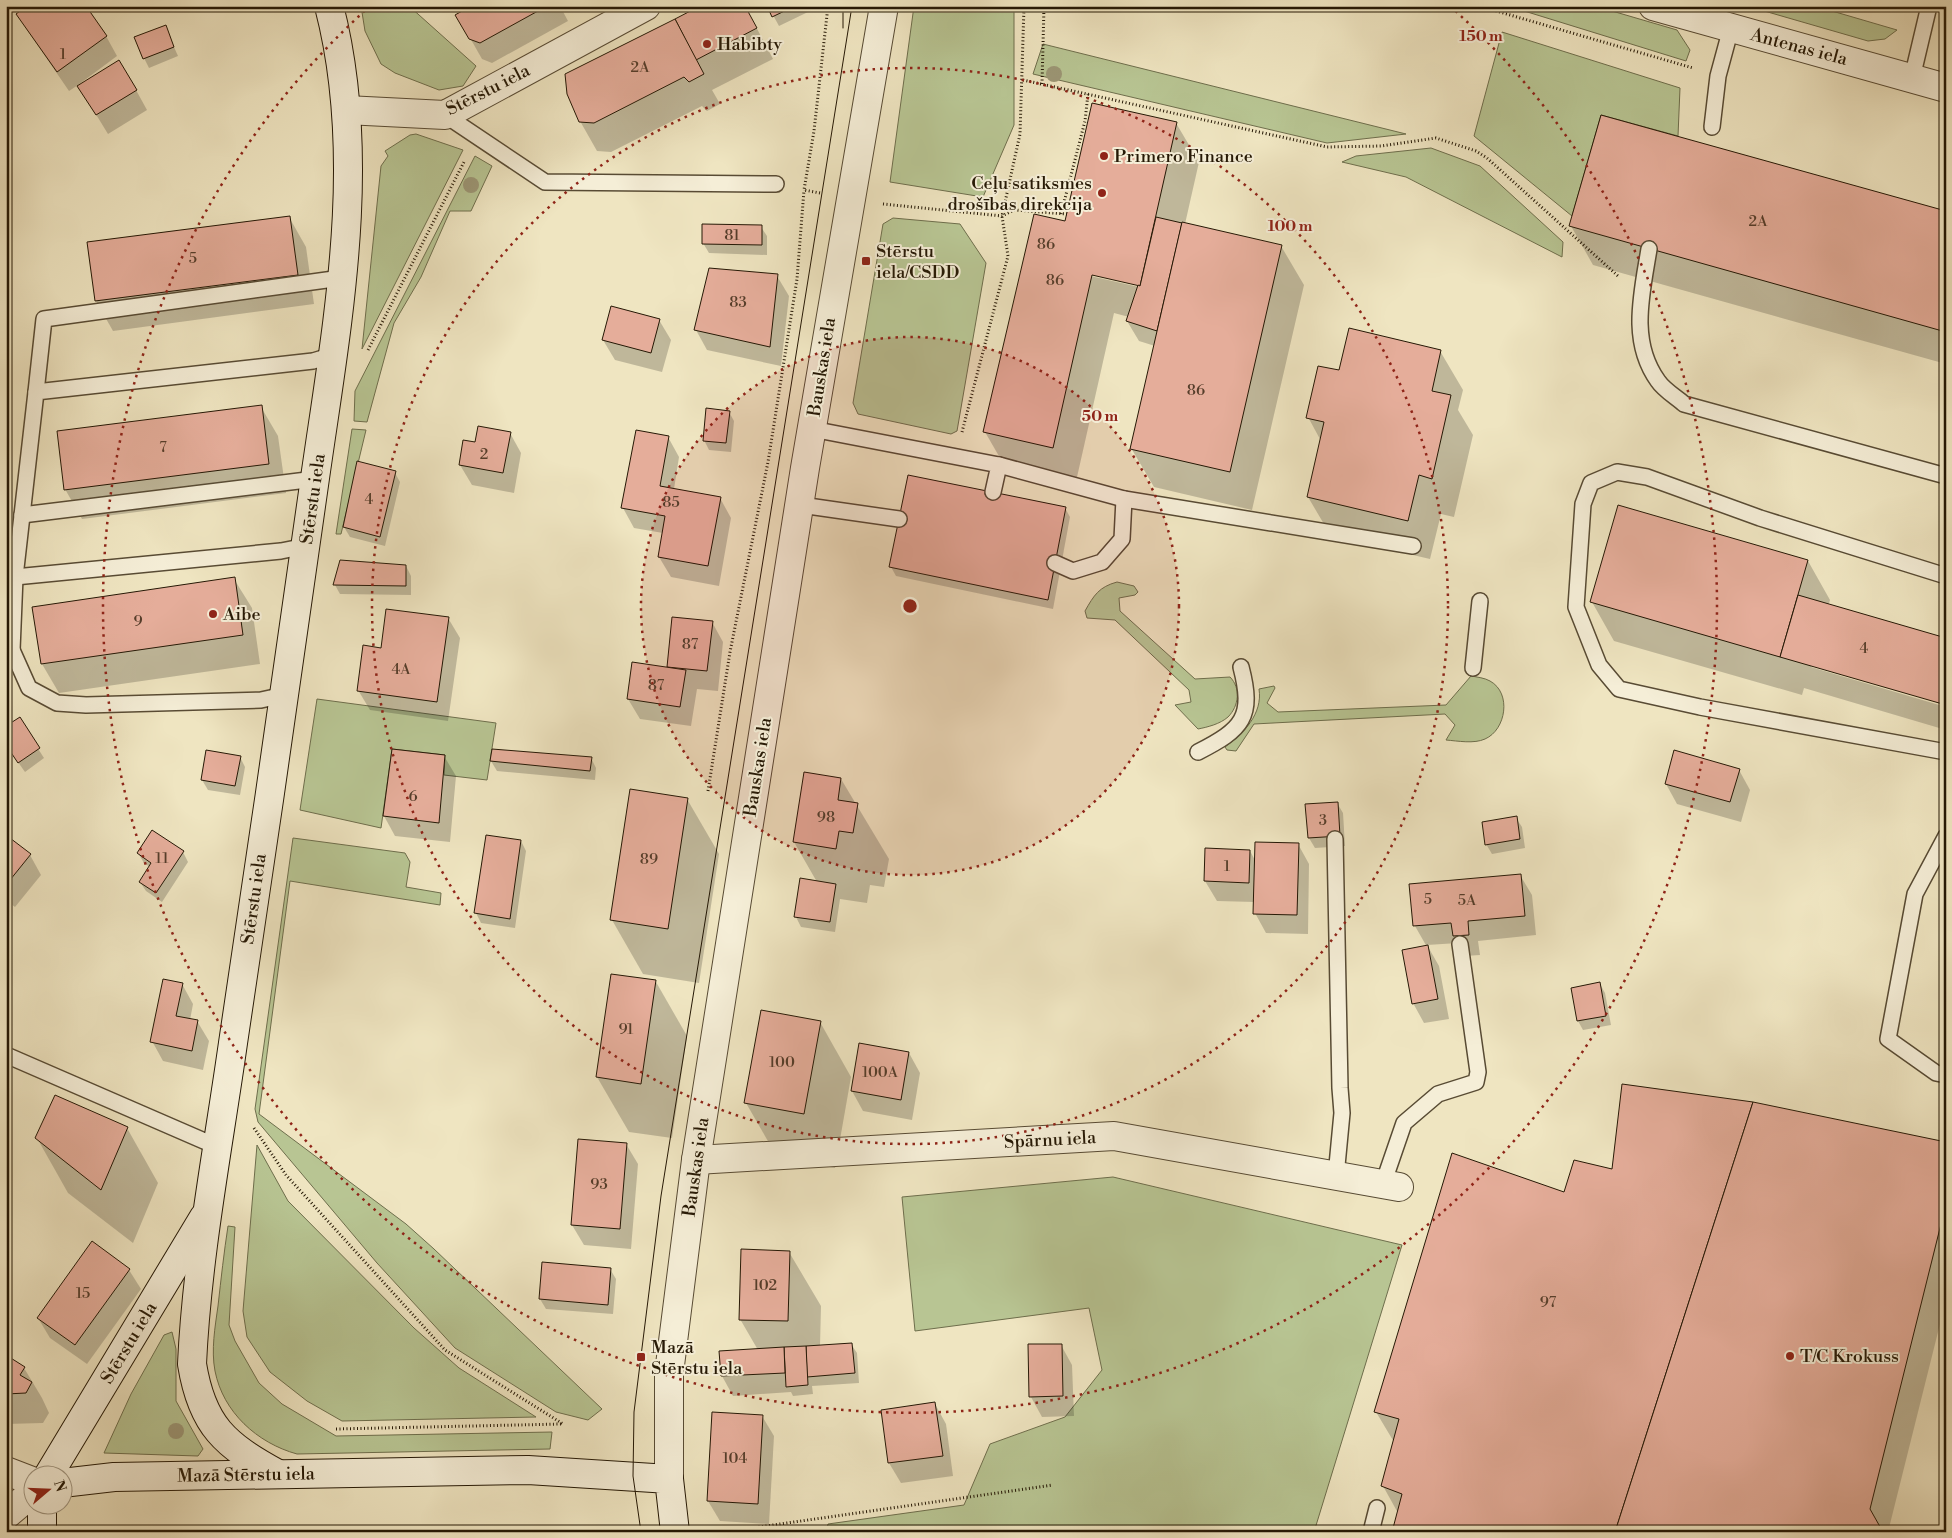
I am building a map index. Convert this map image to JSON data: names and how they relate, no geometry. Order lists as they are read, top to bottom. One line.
{"streets":{"street":["Antenas iela","Stērstu iela","Bauskas iela","Spārnu iela","Mazā Stērstu iela"]},"crossings":[["Stērstu iela","Mazā Stērstu iela"],["Bauskas iela","Spārnu iela"],["Bauskas iela","Mazā Stērstu iela"]],"places":{"other":["Habibty","Primero Finance","Ceļu satiksmes drošības direkcija","Aibe","T/C Krokuss"],"transit":["Stērstu iela/CSDD","Mazā Stērstu iela"]},"house_numbers":["1","2A","2A","81","86","5","86","83","86","7","2","4","85","9","87","4","4A","87","6","98","3","11","89","1","5","5A","91","100","100A","93","102","15","97","104"],"north":"right","rings":["150 m","100 m","50 m"]}
